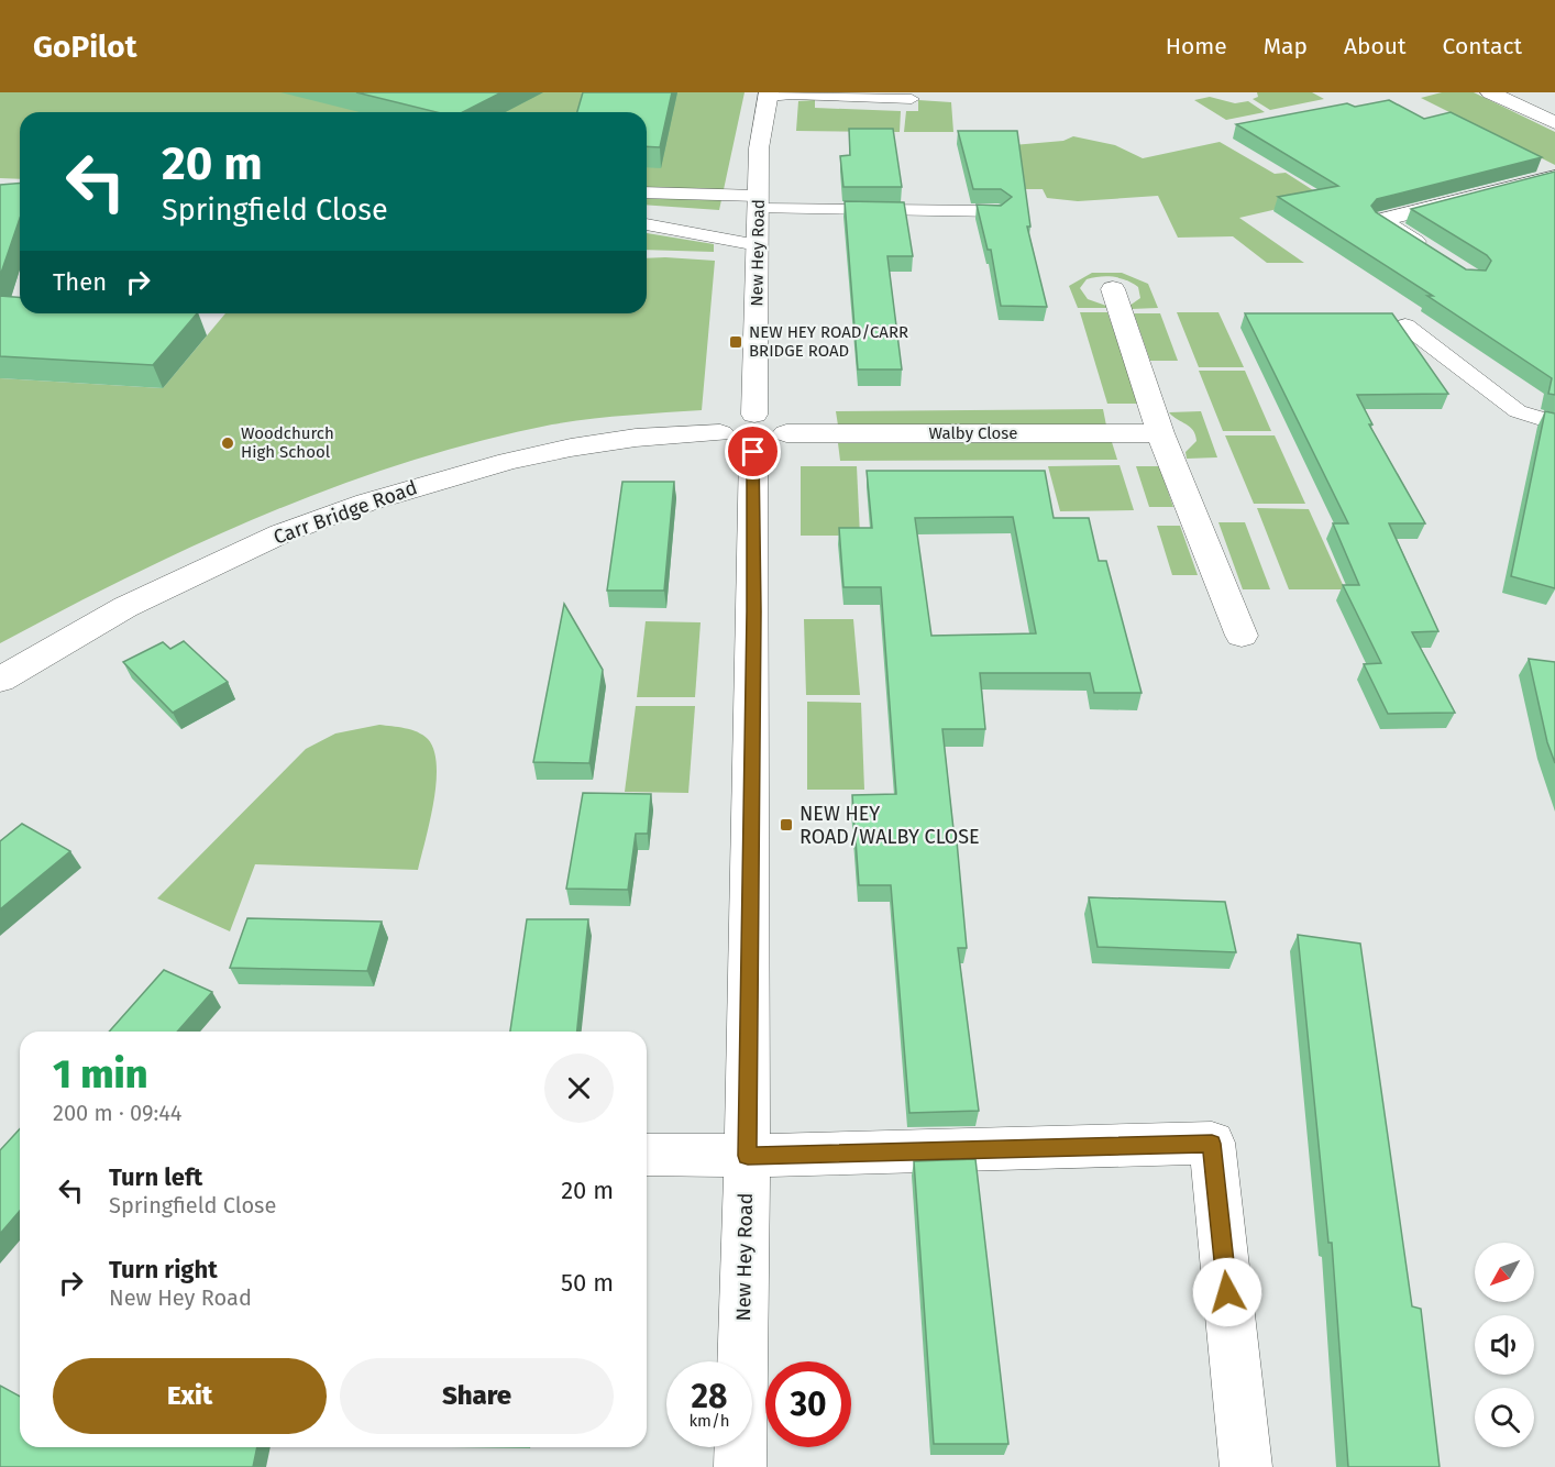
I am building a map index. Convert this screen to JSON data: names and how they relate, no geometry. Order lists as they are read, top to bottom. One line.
{"streets":{"street":["New Hey Road","Walby Close","Carr Bridge Road"]},"crossings":[["New Hey Road","Walby Close"],["New Hey Road","Carr Bridge Road"],["Walby Close","Carr Bridge Road"]],"places":{"transit":["NEW HEY ROAD/CARR BRIDGE ROAD","NEW HEY ROAD/WALBY CLOSE"],"other":["Woodchurch High School"]},"north":"bottom left","page":{"header":"GoPilot","nav":["Home","Map","About","Contact"],"turn":["20 m","Springfield Close"],"then":"Then","heading":["1 min","200 m · 09:44"],"list":[{"name":"Turn left","note":"Springfield Close","value":"20 m"},{"name":"Turn right","note":"New Hey Road","value":"50 m"}],"buttons":["Exit","Share"],"speed":"28 km/h","limit":"30"}}
